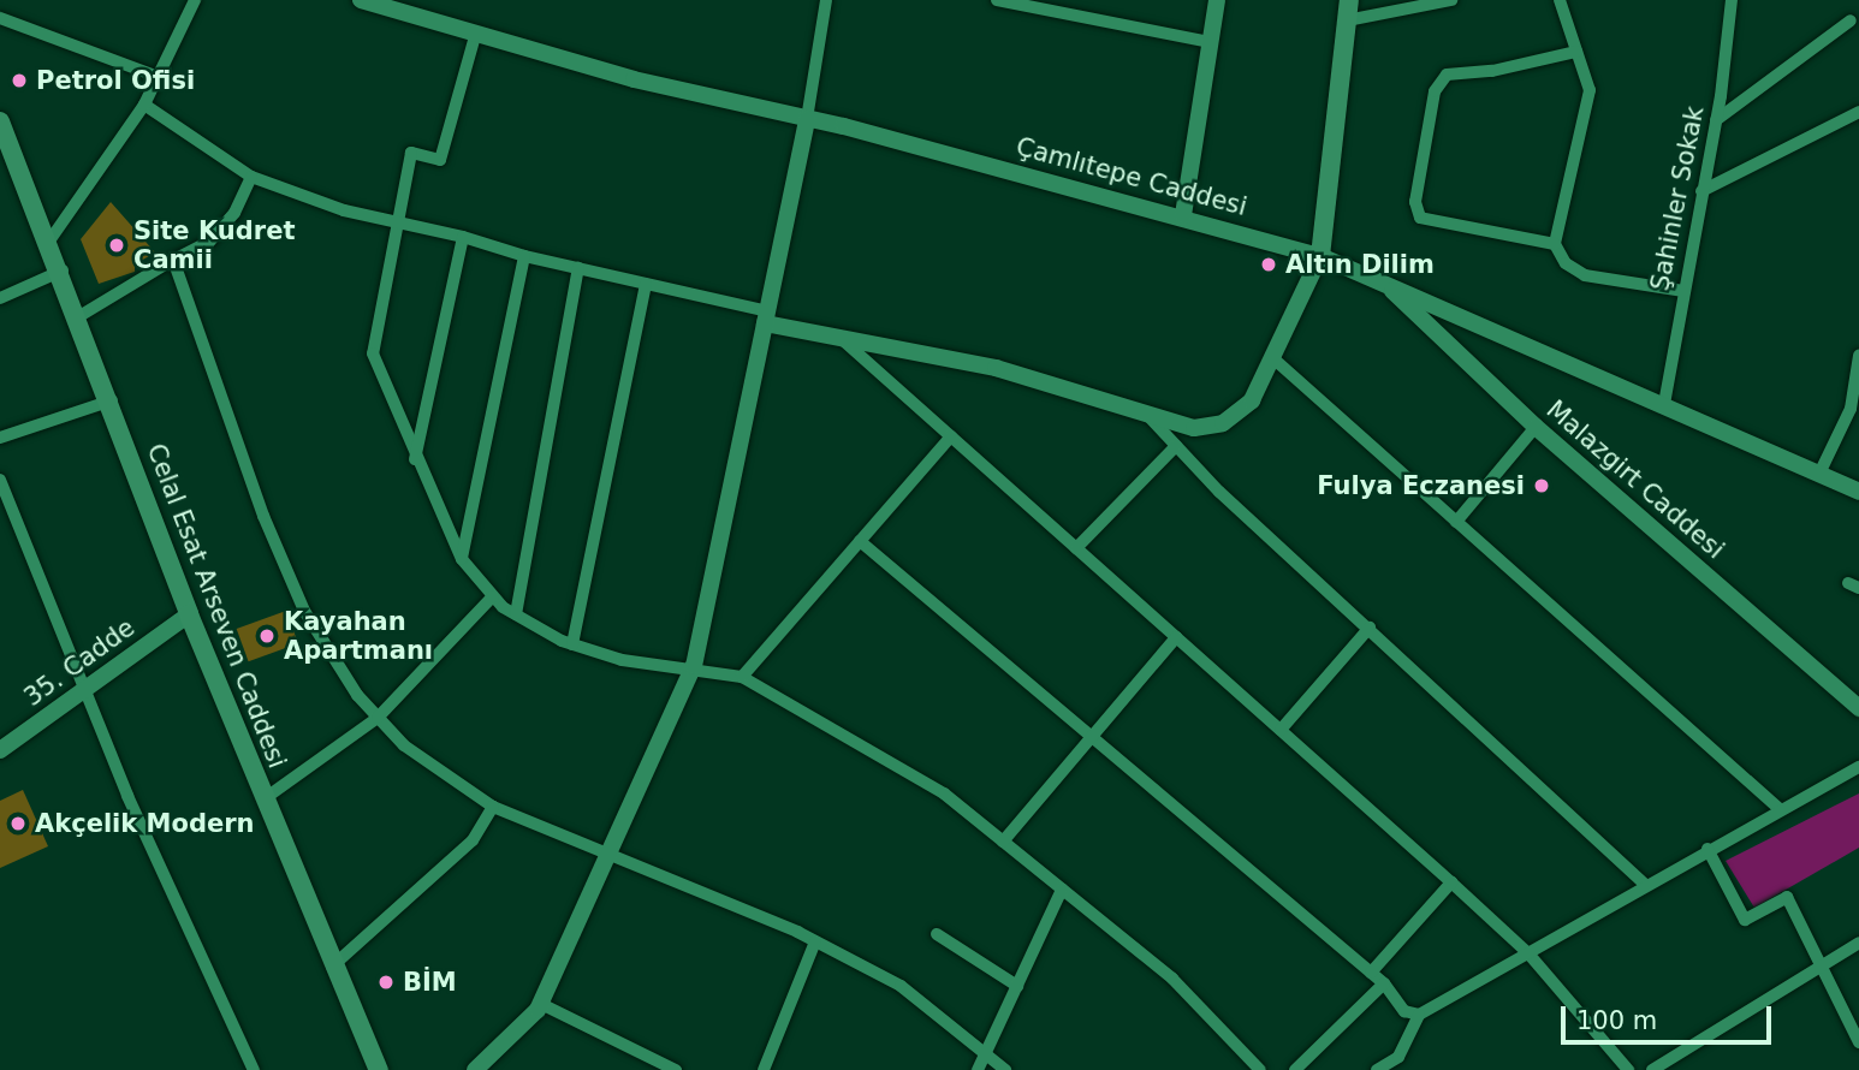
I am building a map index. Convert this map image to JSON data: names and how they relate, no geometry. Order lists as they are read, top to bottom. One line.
{"streets":{"main road":["Celal Esat Arseven Caddesi"],"street":["Çamlıtepe Caddesi","Şahinler Sokak","Malazgirt Caddesi","35. Cadde"]},"crossings":[["Çamlıtepe Caddesi","Şahinler Sokak"],["Çamlıtepe Caddesi","Malazgirt Caddesi"],["Celal Esat Arseven Caddesi","35. Cadde"]],"places":["Petrol Ofisi","Site Kudret Camii","Altın Dilim","Fulya Eczanesi","Kayahan Apartmanı","Akçelik Modern","BİM"],"scale_bar":"100 m"}
